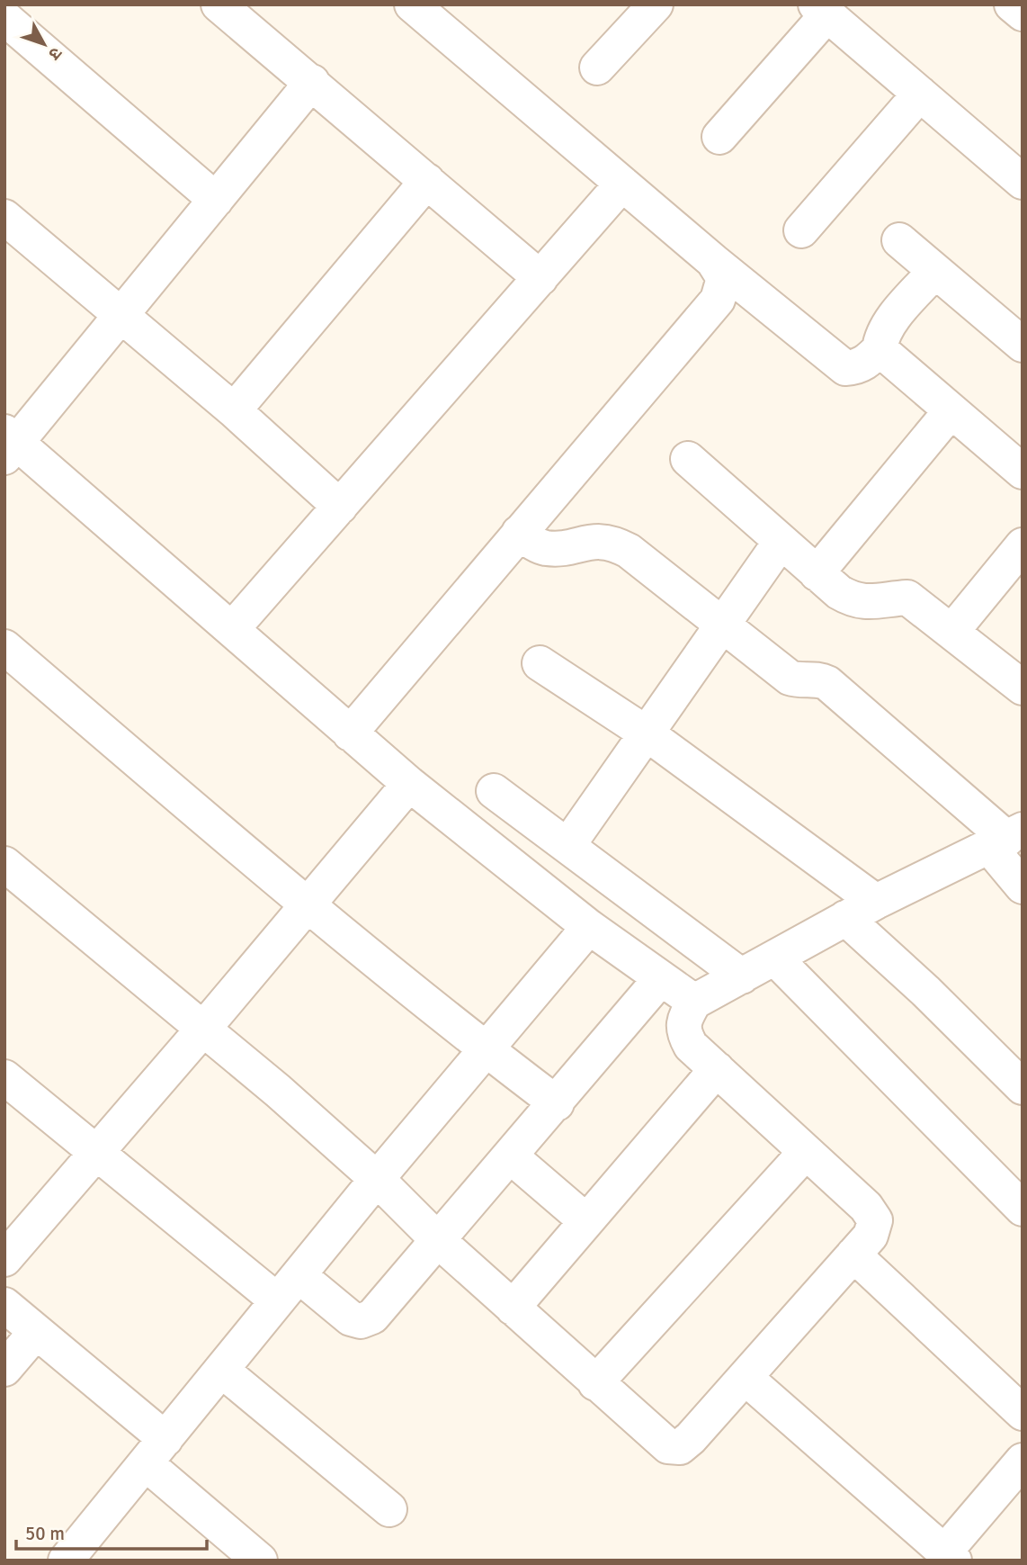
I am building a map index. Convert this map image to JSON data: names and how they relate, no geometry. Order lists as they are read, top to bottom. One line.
{"scale_bar":"50 m","north":"bottom right"}
